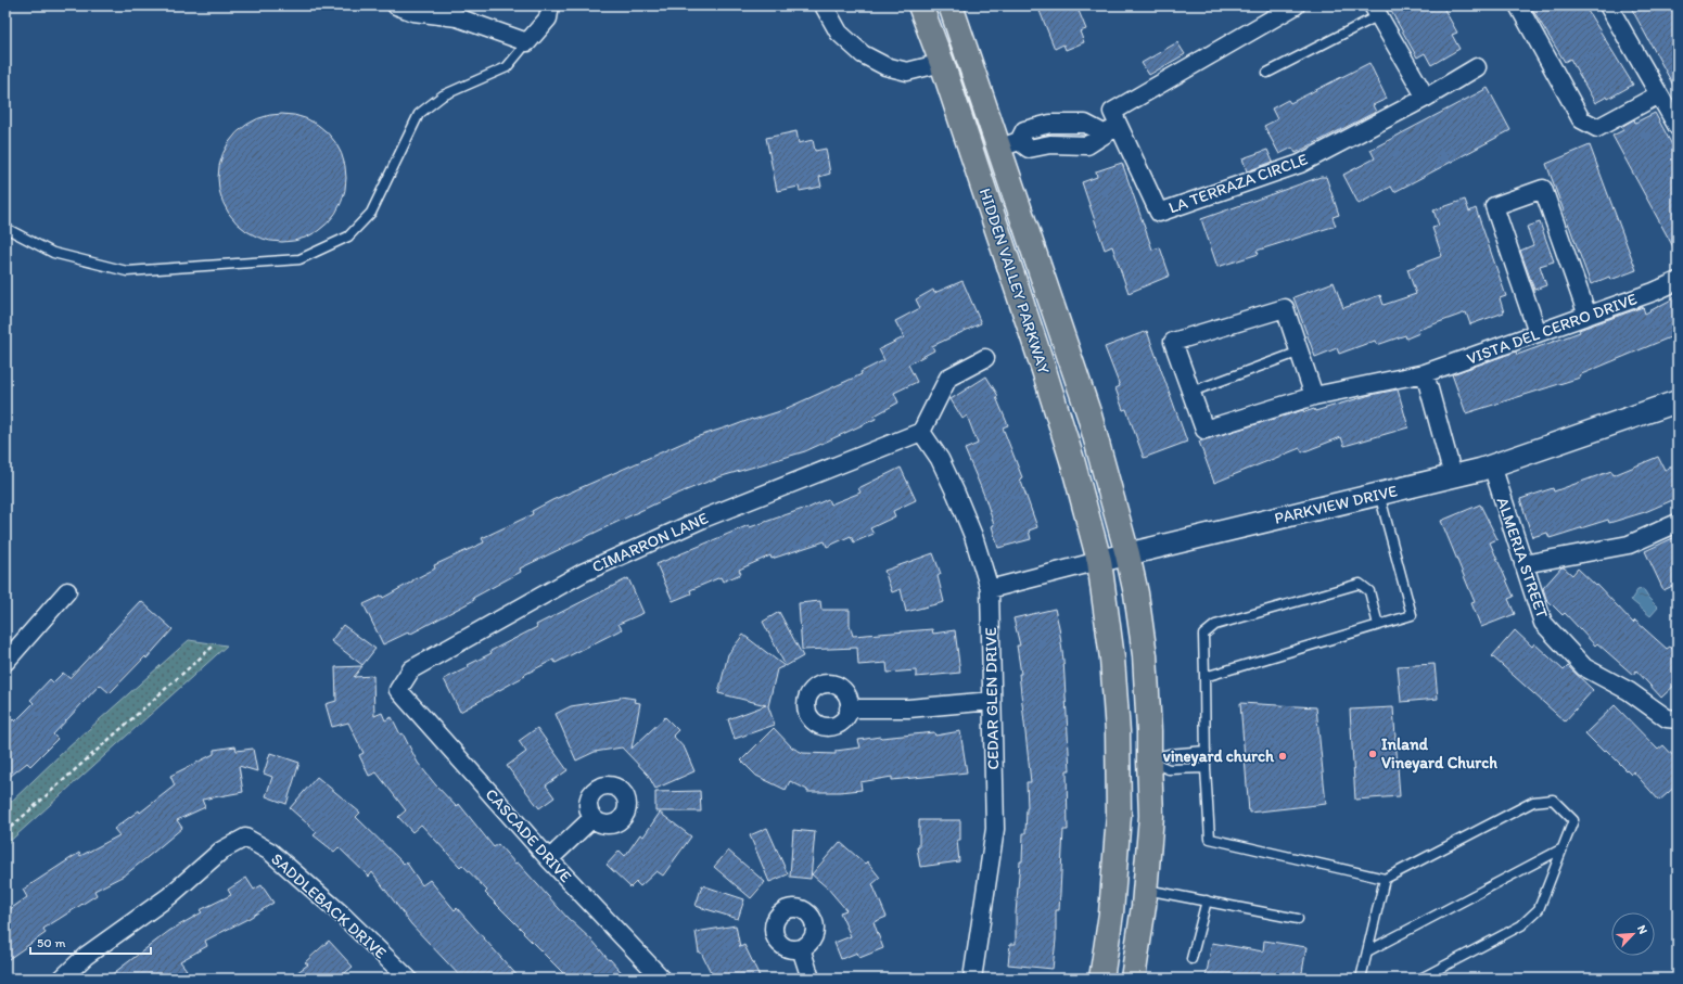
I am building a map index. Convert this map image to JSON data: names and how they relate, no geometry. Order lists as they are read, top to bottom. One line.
{"streets":{"main road":["HIDDEN VALLEY PARKWAY"],"street":["LA TERRAZA CIRCLE","VISTA DEL CERRO DRIVE","PARKVIEW DRIVE","CIMARRON LANE","ALMERIA STREET","CEDAR GLEN DRIVE","CASCADE DRIVE","SADDLEBACK DRIVE"]},"crossings":[["HIDDEN VALLEY PARKWAY","PARKVIEW DRIVE"],["PARKVIEW DRIVE","ALMERIA STREET"],["PARKVIEW DRIVE","CEDAR GLEN DRIVE"],["CIMARRON LANE","CEDAR GLEN DRIVE"],["CIMARRON LANE","CASCADE DRIVE"]],"places":["Inland Vineyard Church","vineyard church"],"scale_bar":"50 m","north":"top right"}
